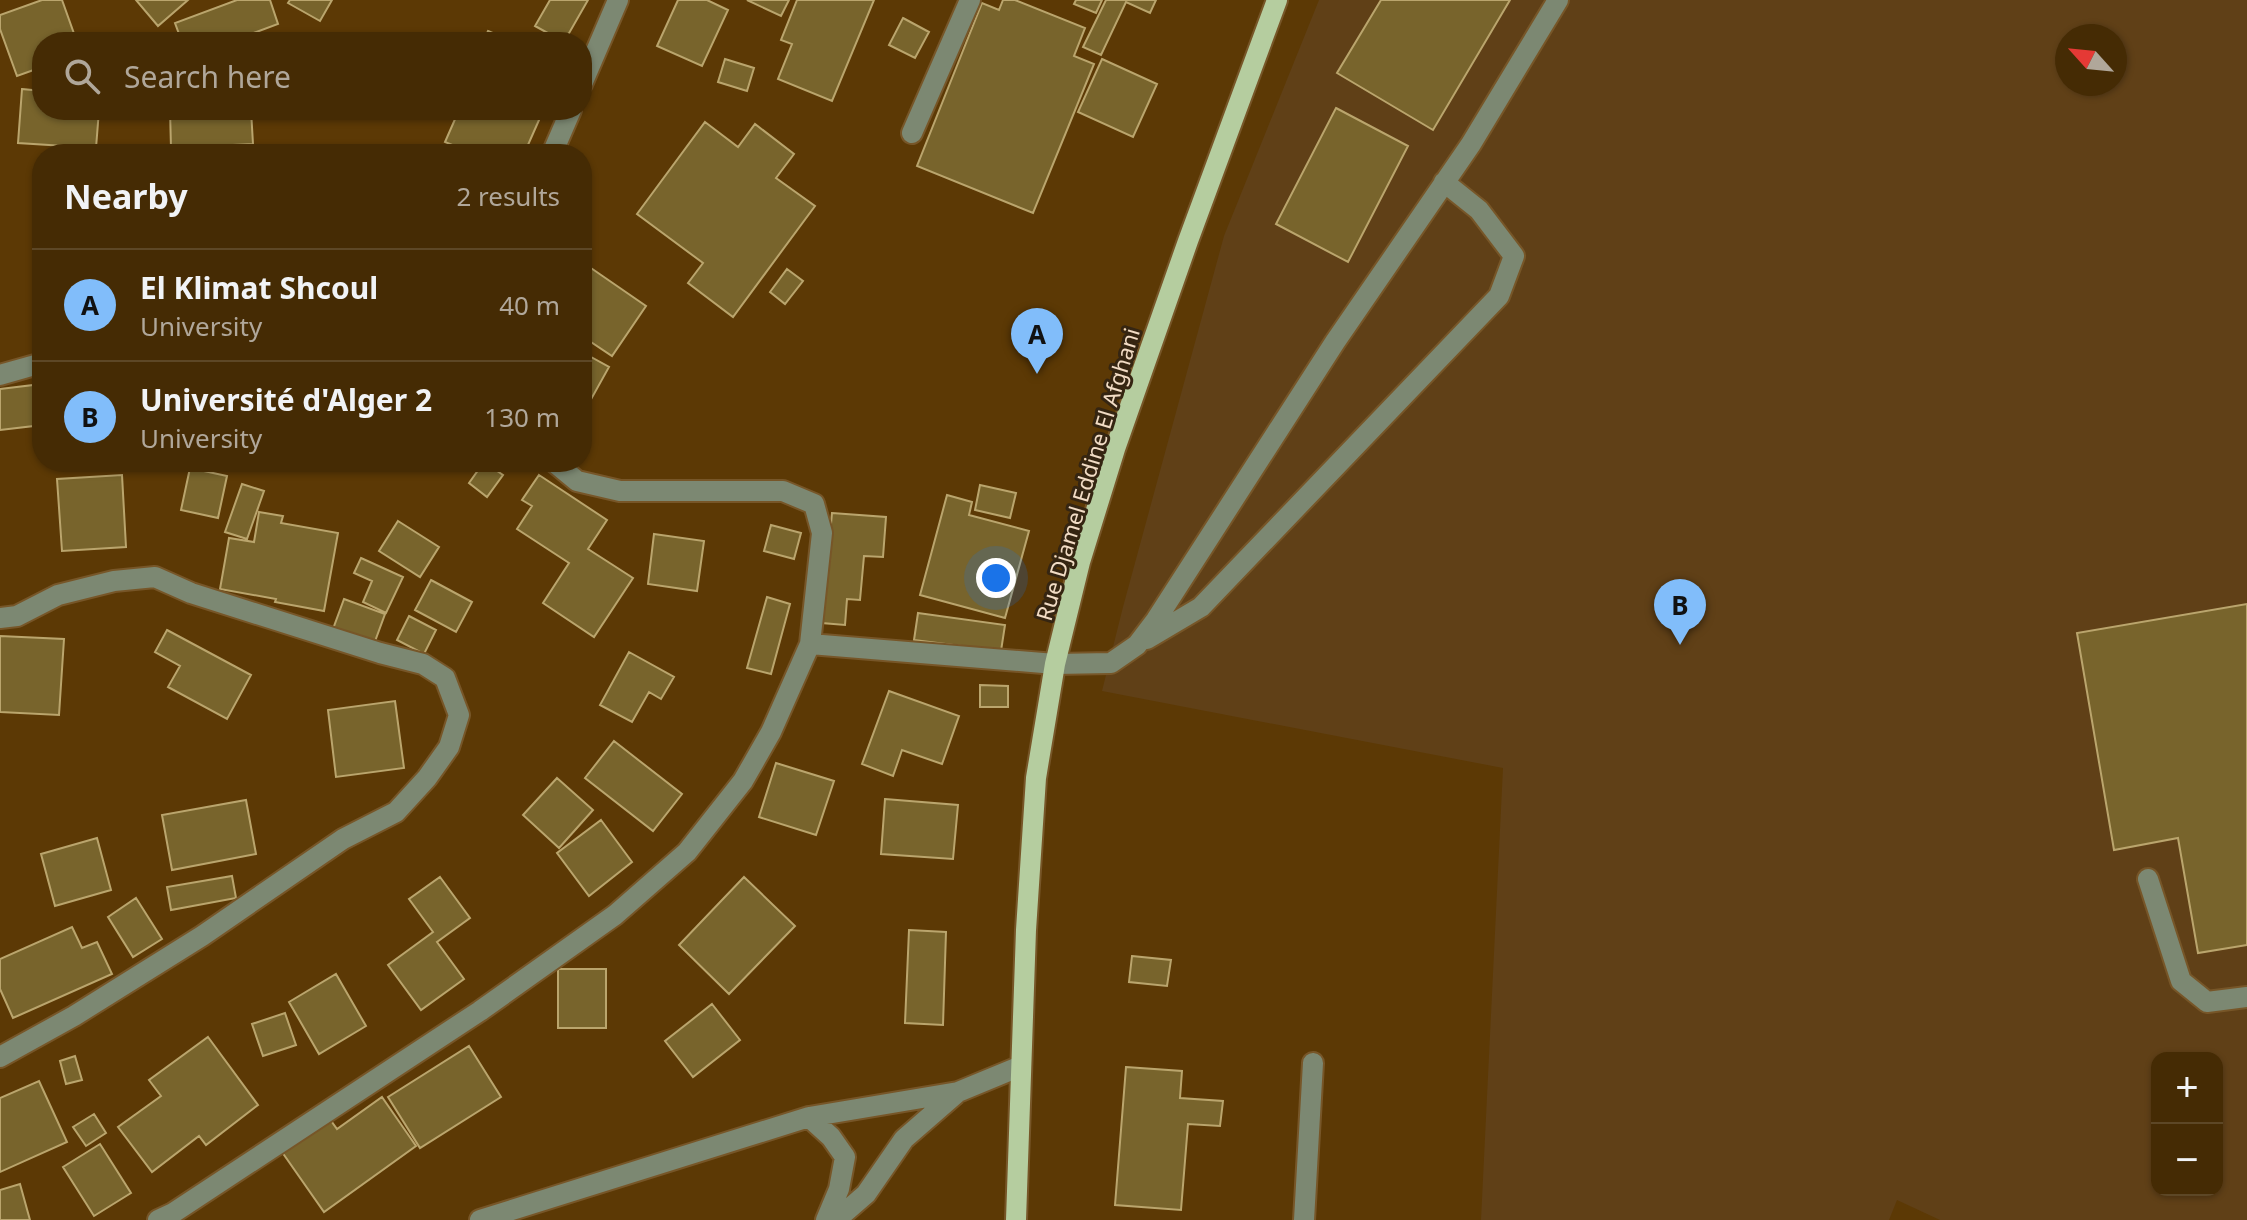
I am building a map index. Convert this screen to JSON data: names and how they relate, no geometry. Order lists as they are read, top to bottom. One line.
{"streets":{"main road":["Rue Djamel Eddine El Afghani"]},"north":"top left","page":{"search":"Search here","heading":["Nearby","2 results"],"list":[{"mark":"A","name":"El Klimat Shcoul","note":"University","value":"40 m"},{"mark":"B","name":"Université d'Alger 2","note":"University","value":"130 m"}],"pins":["A","B"],"map_buttons":["+","−"]}}
